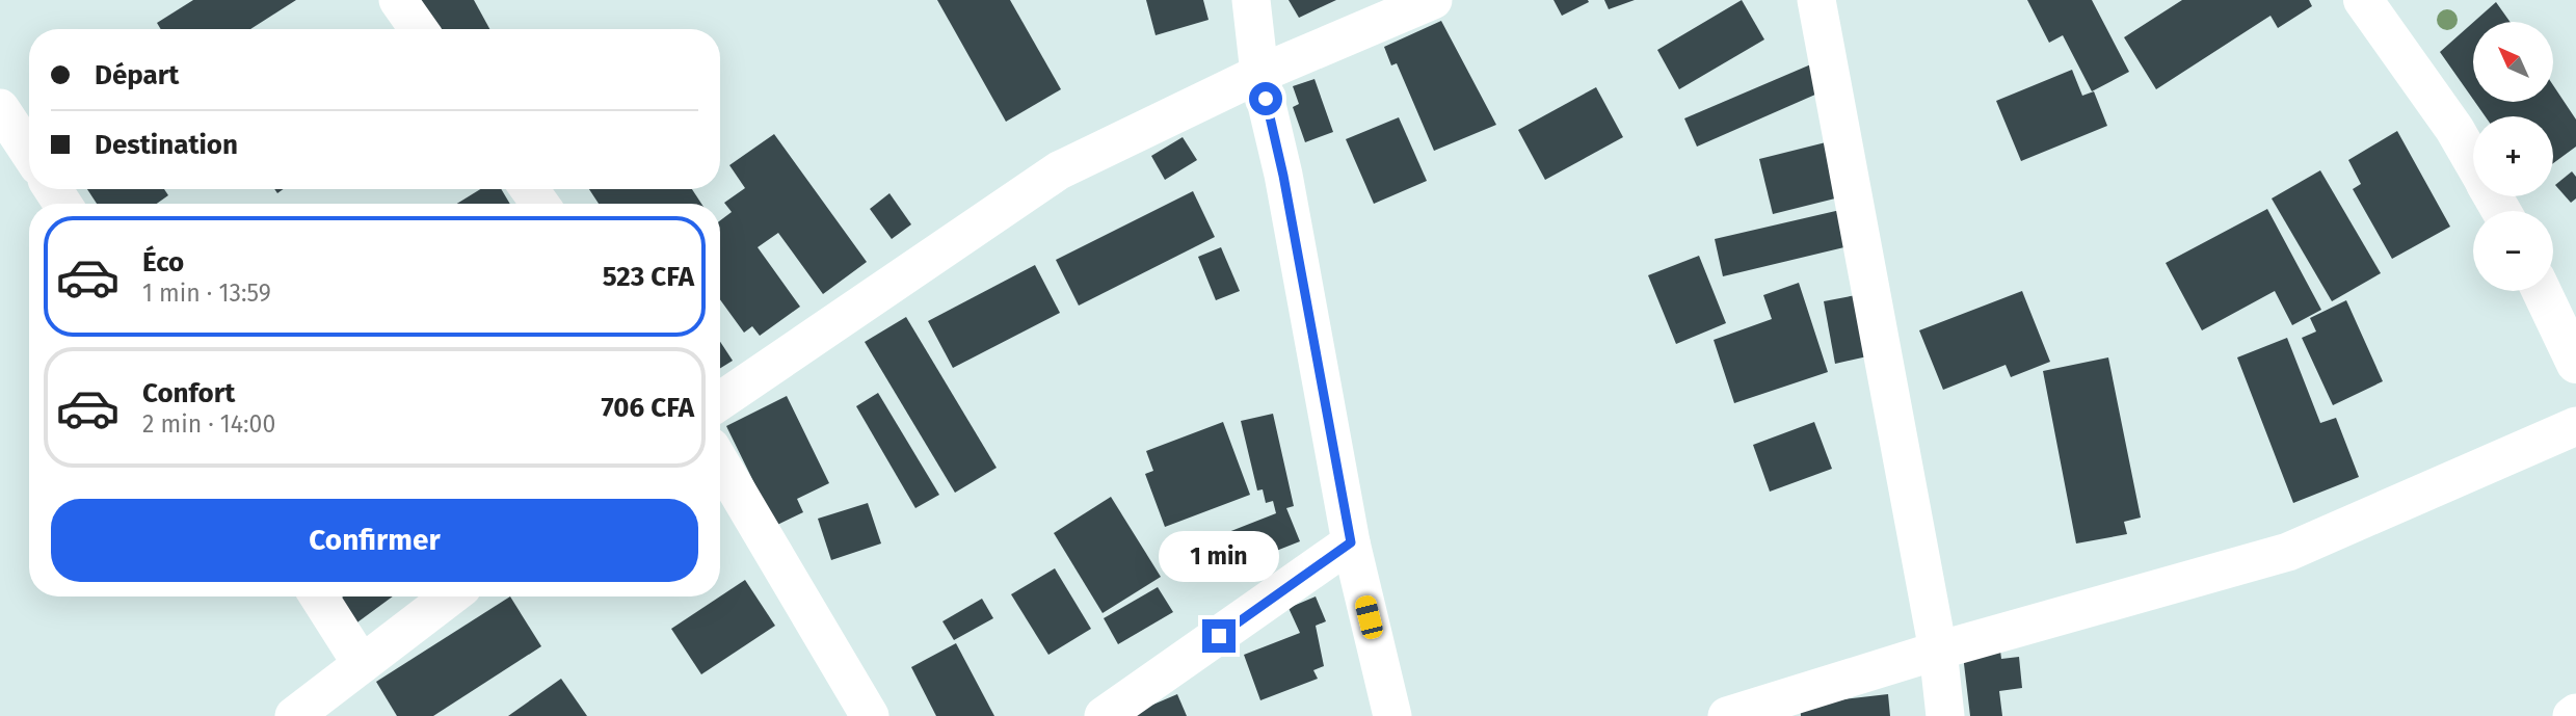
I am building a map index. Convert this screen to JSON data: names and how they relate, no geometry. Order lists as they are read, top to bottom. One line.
{"north":"top left","page":{"map_buttons":["+","−"],"banner":["Départ","Destination"],"list":[{"name":"Éco","note":"1 min · 13:59","value":"523 CFA"},{"name":"Confort","note":"2 min · 14:00","value":"706 CFA"}],"buttons":"Confirmer","bubble":"1 min"}}
